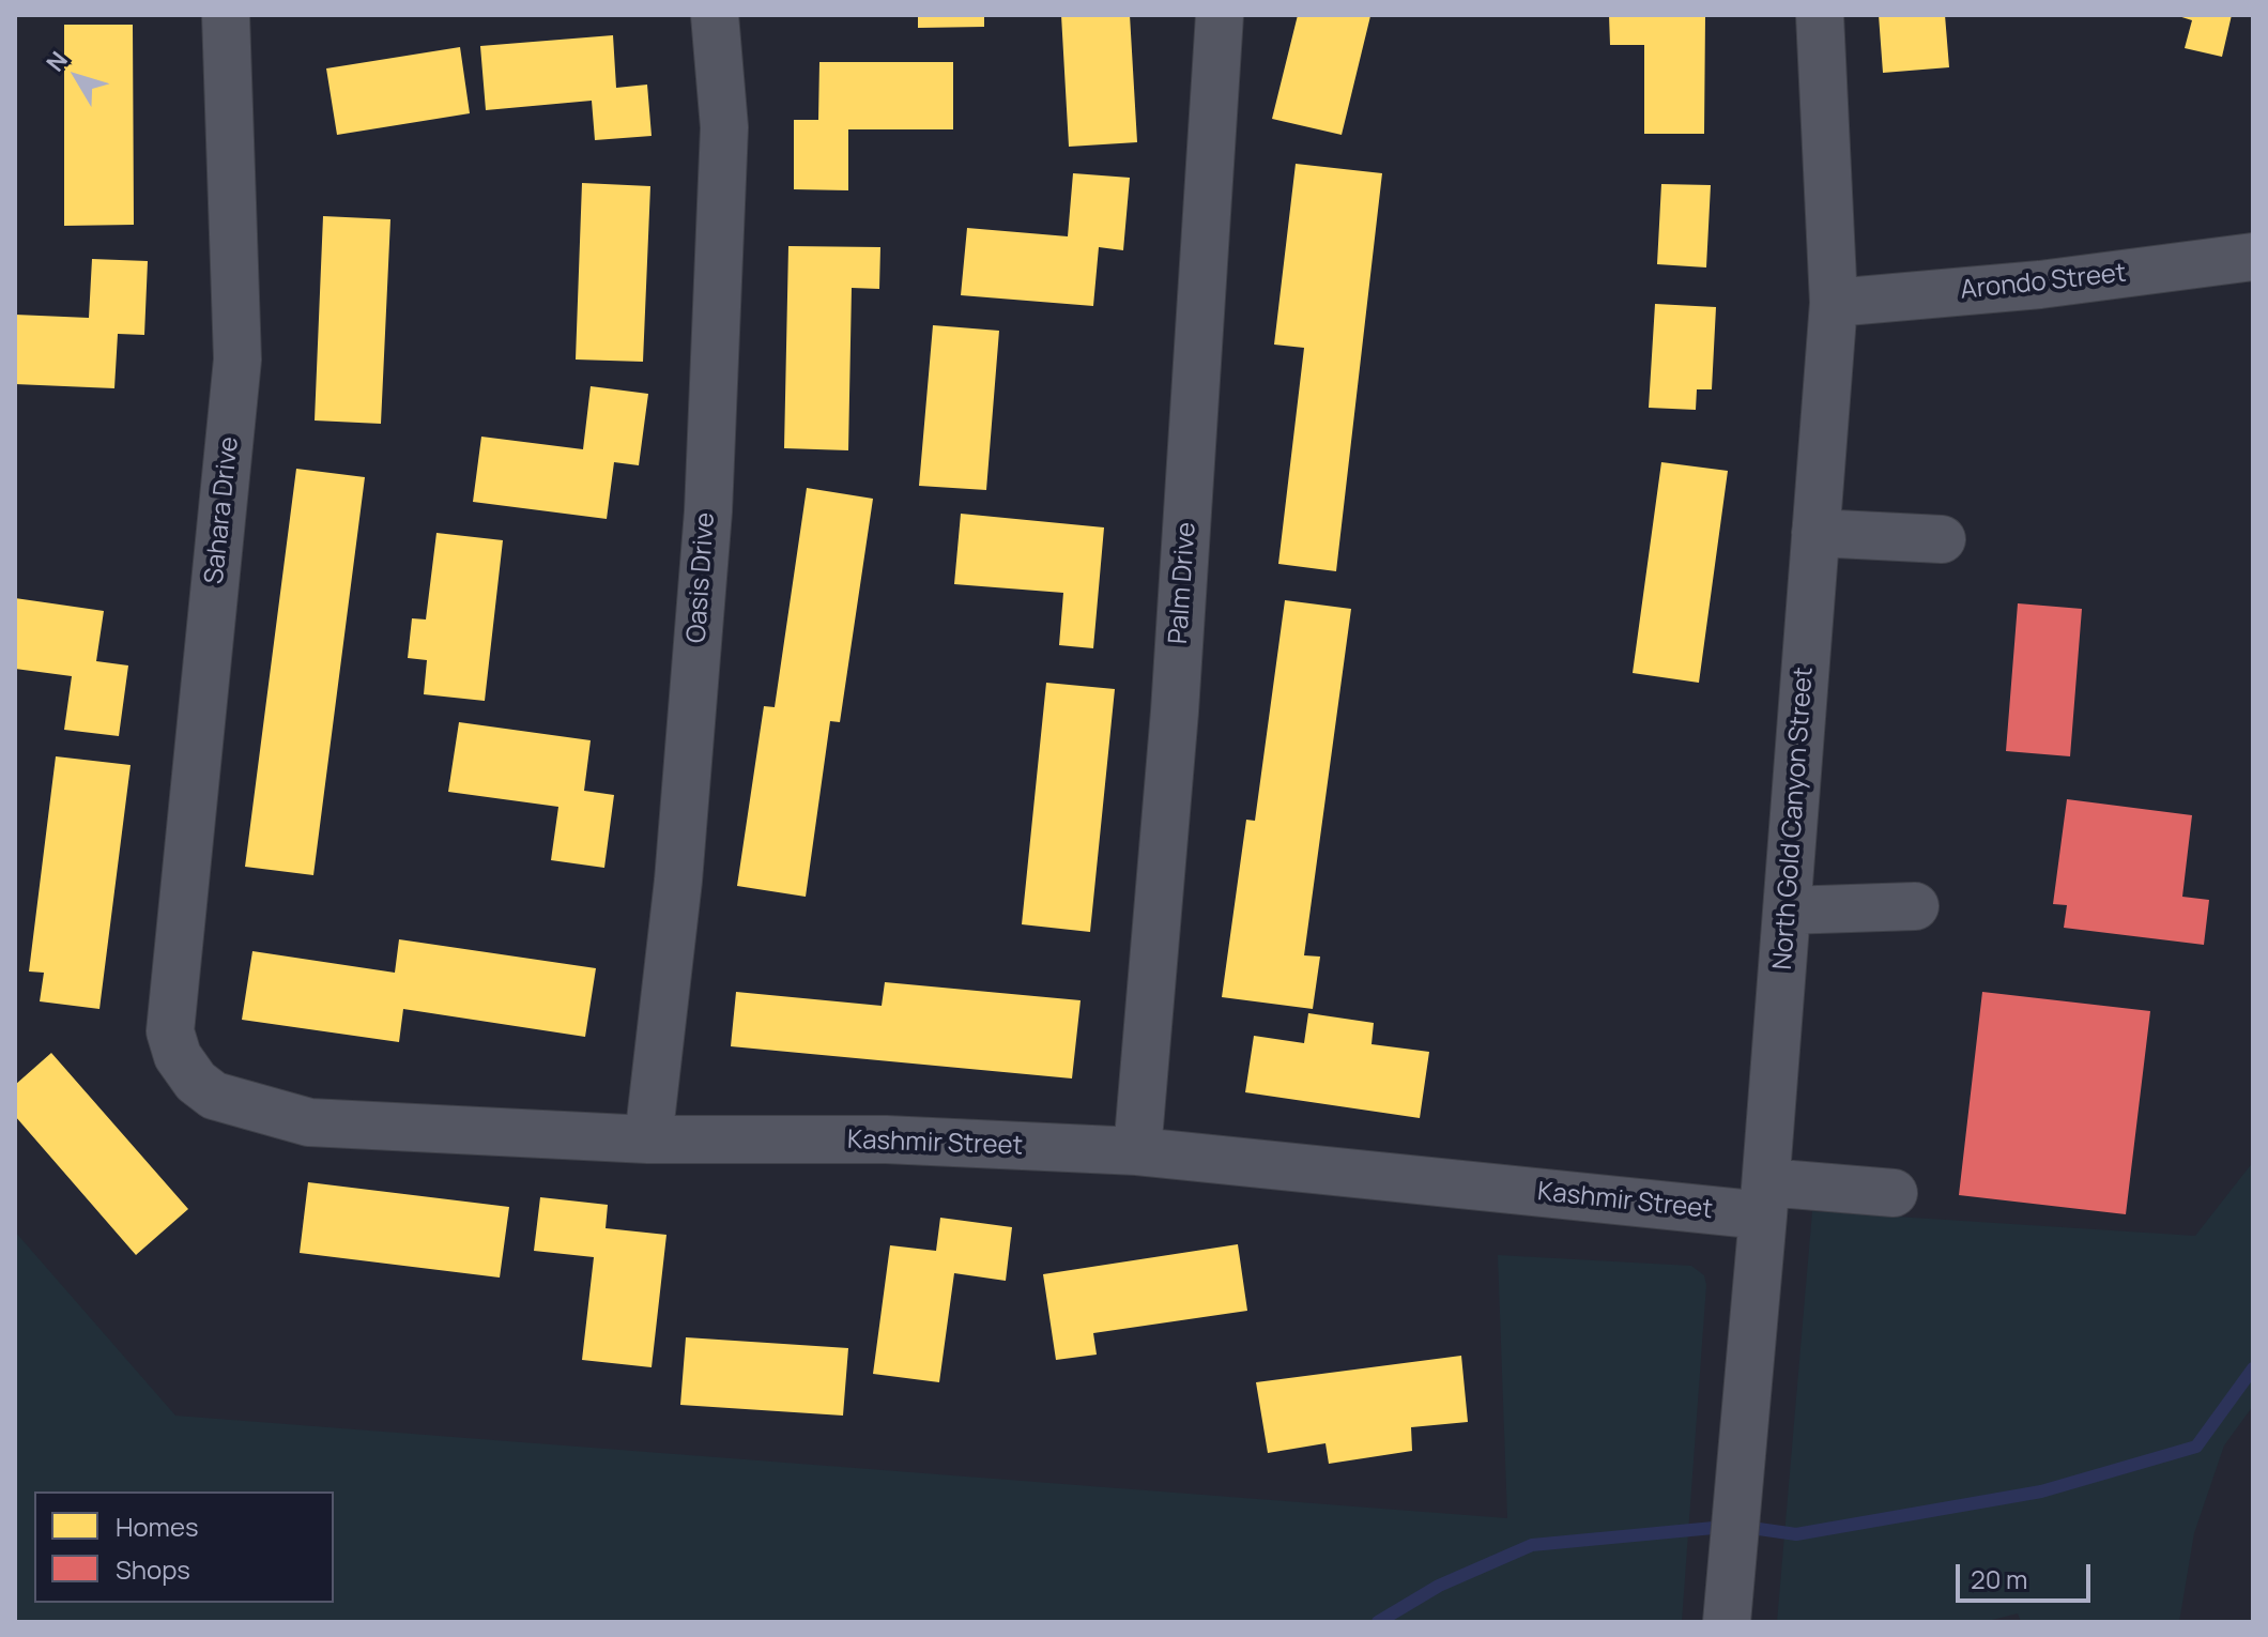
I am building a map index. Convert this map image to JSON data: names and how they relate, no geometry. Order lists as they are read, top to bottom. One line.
{"streets":{"street":["Arondo Street","Sahara Drive","Oasis Drive","Palm Drive","North Gold Canyon Street","Kashmir Street"]},"crossings":[["Arondo Street","North Gold Canyon Street"],["Sahara Drive","Kashmir Street"],["Oasis Drive","Kashmir Street"],["Palm Drive","Kashmir Street"],["North Gold Canyon Street","Kashmir Street"]],"legend":["Homes","Shops"],"scale_bar":"20 m","north":"top left"}
